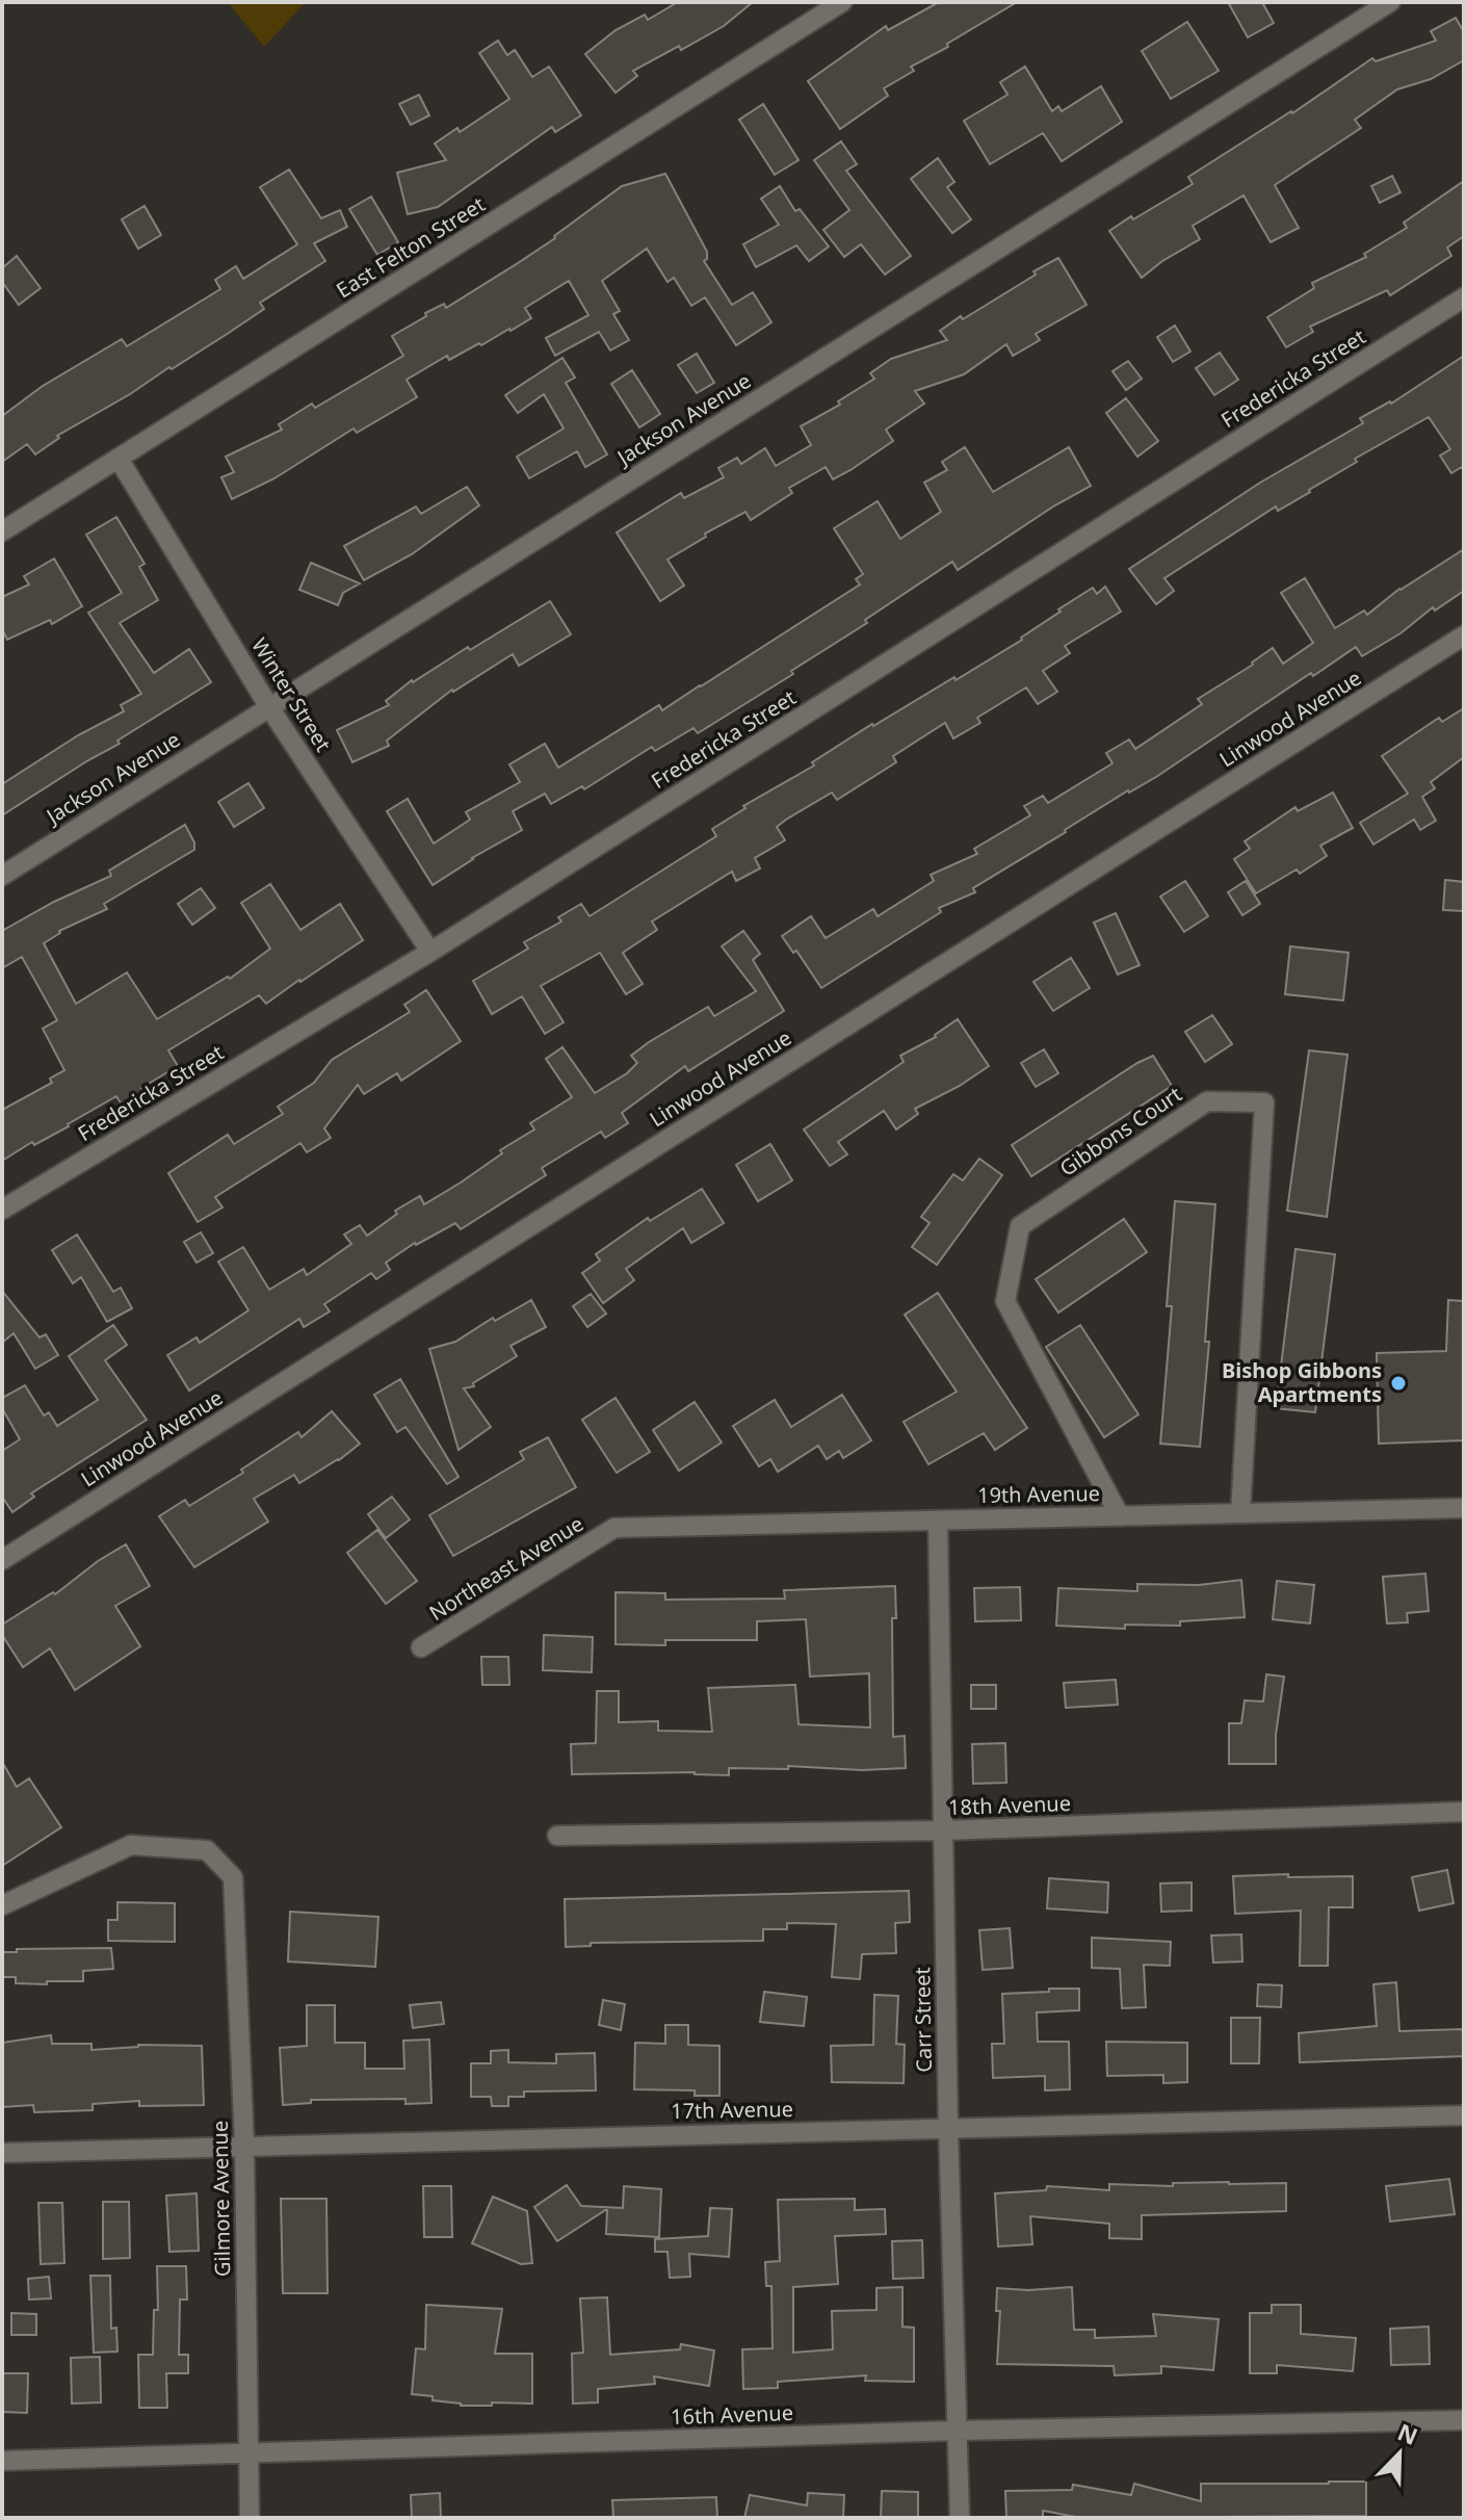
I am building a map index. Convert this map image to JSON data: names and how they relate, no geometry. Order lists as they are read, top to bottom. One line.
{"streets":{"street":["East Felton Street","Fredericka Street","Jackson Avenue","Winter Street","Linwood Avenue","Gibbons Court","19th Avenue","Northeast Avenue","18th Avenue","Carr Street","17th Avenue","Gilmore Avenue","16th Avenue"]},"crossings":[["East Felton Street","Winter Street"],["Fredericka Street","Winter Street"],["Jackson Avenue","Winter Street"],["Gibbons Court","19th Avenue"],["19th Avenue","Northeast Avenue"],["19th Avenue","Carr Street"],["18th Avenue","Carr Street"],["Carr Street","17th Avenue"],["Carr Street","16th Avenue"],["17th Avenue","Gilmore Avenue"],["Gilmore Avenue","16th Avenue"]],"places":["Bishop Gibbons Apartments"],"north":"top right"}
